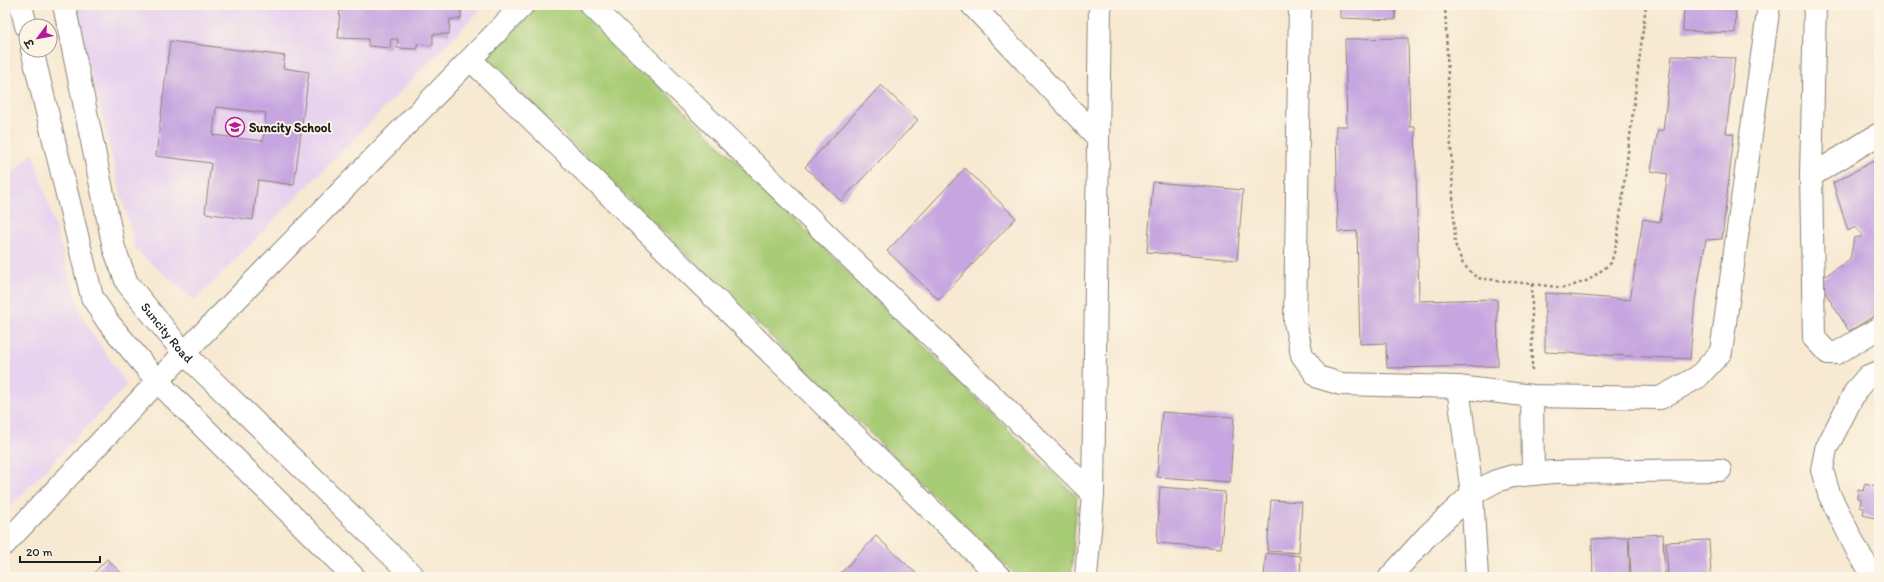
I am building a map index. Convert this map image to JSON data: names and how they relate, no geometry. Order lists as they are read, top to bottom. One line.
{"streets":{"street":["Suncity Road"]},"places":{"school or university":["Suncity School"]},"scale_bar":"20 m","north":"bottom left"}
